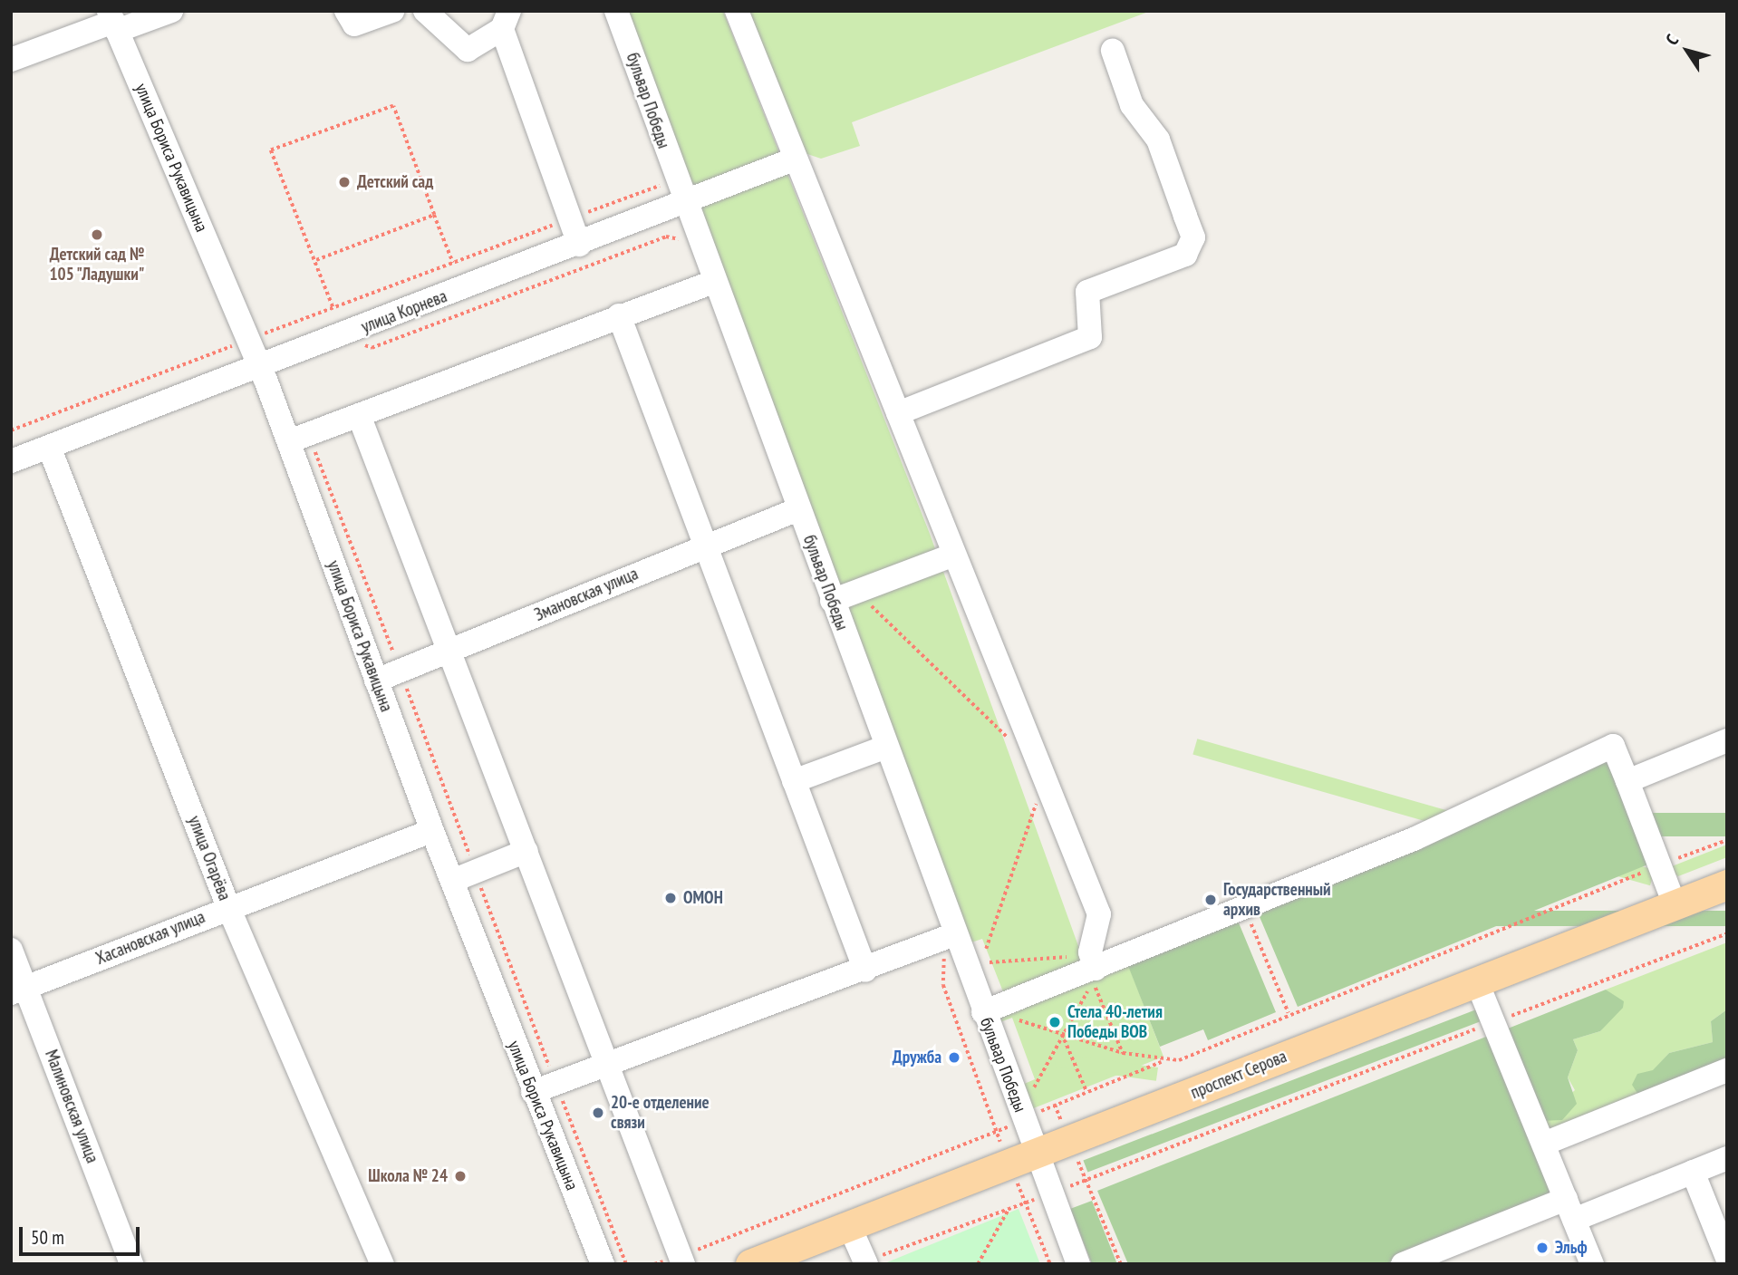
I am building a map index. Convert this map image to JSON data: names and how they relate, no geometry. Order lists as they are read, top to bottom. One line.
{"streets":{"main road":["проспект Серова"],"street":["бульвар Победы","улица Бориса Рукавицына","улица Корнева","Змановская улица","улица Огарёва","Хасановская улица","Малиновская улица"]},"crossings":[["бульвар Победы","улица Корнева"],["бульвар Победы","Змановская улица"],["бульвар Победы","проспект Серова"],["улица Бориса Рукавицына","улица Корнева"],["улица Бориса Рукавицына","Змановская улица"],["улица Бориса Рукавицына","Хасановская улица"],["улица Корнева","улица Огарёва"],["улица Огарёва","Хасановская улица"],["Хасановская улица","Малиновская улица"]],"places":["Детский сад","Детский сад № 105 \"Ладушки\"","ОМОН","Государственный архив","Стела 40-летия Победы ВОВ","Дружба","20-е отделение связи","Школа № 24","Эльф"],"scale_bar":"50 m","north":"top left"}
